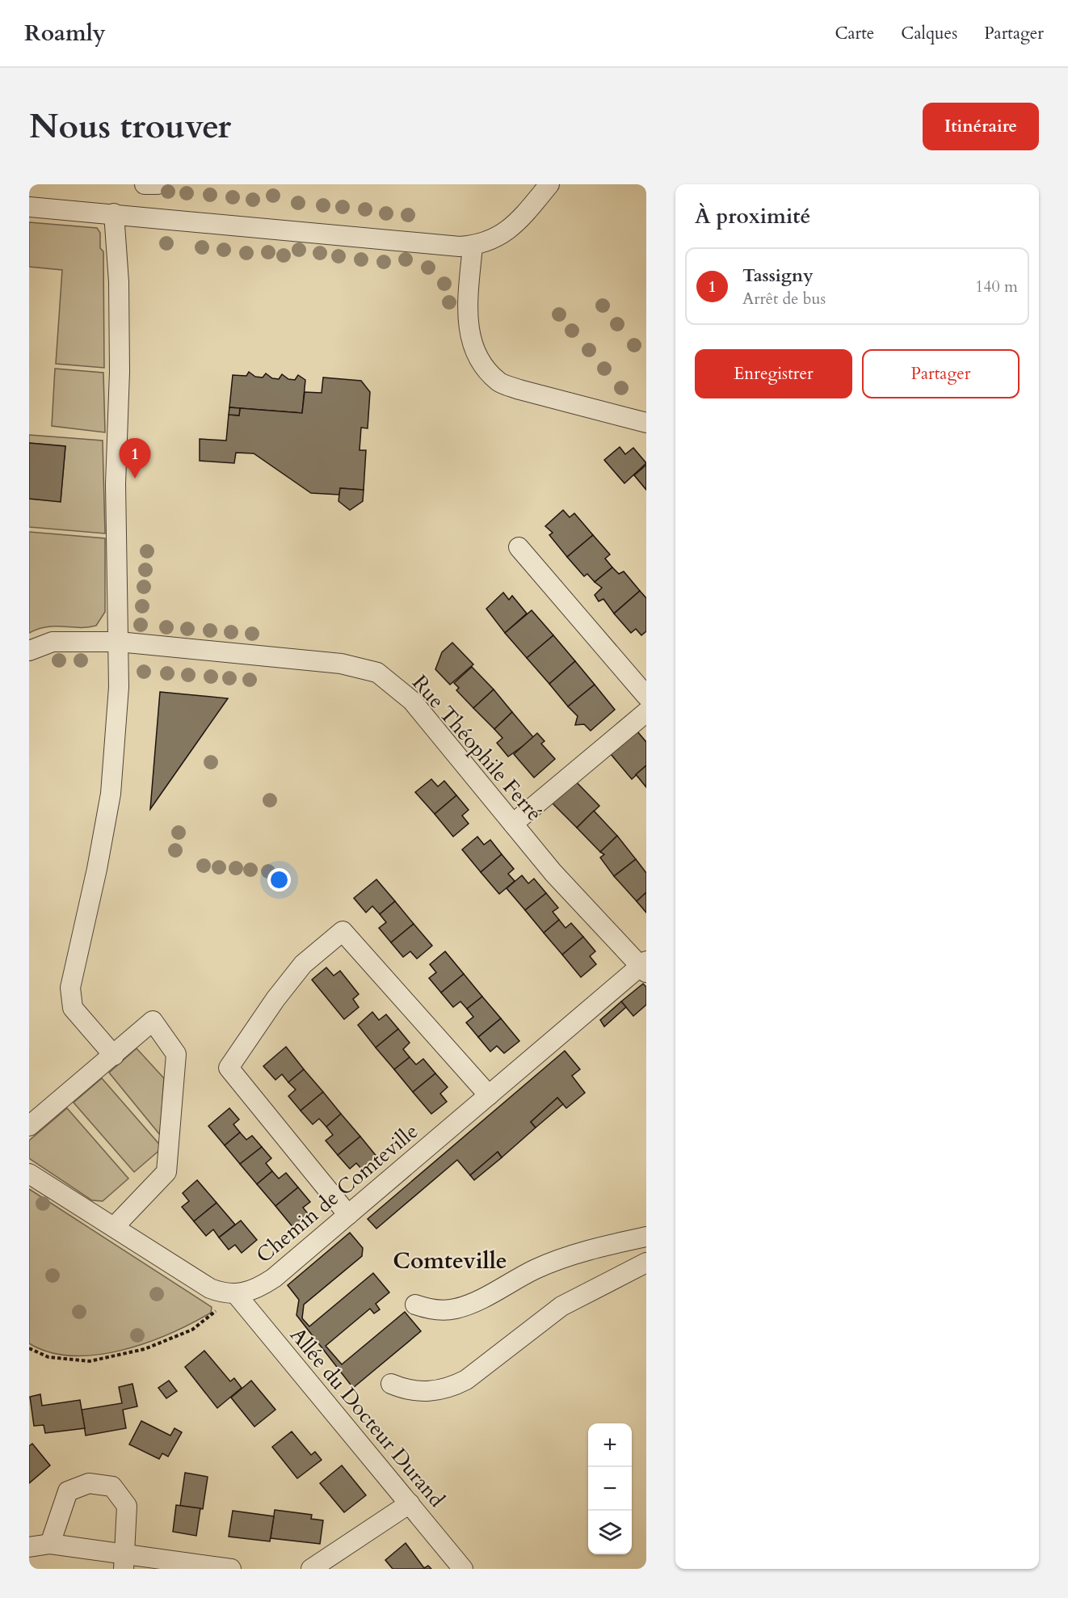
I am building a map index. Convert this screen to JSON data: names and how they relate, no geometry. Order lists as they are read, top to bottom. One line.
{"streets":{"street":["Rue Théophile Ferré","Chemin de Comteville","Allée du Docteur Durand"]},"crossings":[["Rue Théophile Ferré","Chemin de Comteville"],["Chemin de Comteville","Allée du Docteur Durand"]],"districts":["Comteville"],"page":{"header":"Roamly","nav":["Carte","Calques","Partager"],"buttons":["Itinéraire",["Enregistrer","Partager"]],"title":"Nous trouver","heading":"À proximité","list":[{"mark":"1","name":"Tassigny","note":"Arrêt de bus","value":"140 m"}],"pins":"1","map_buttons":["+","−"]}}
